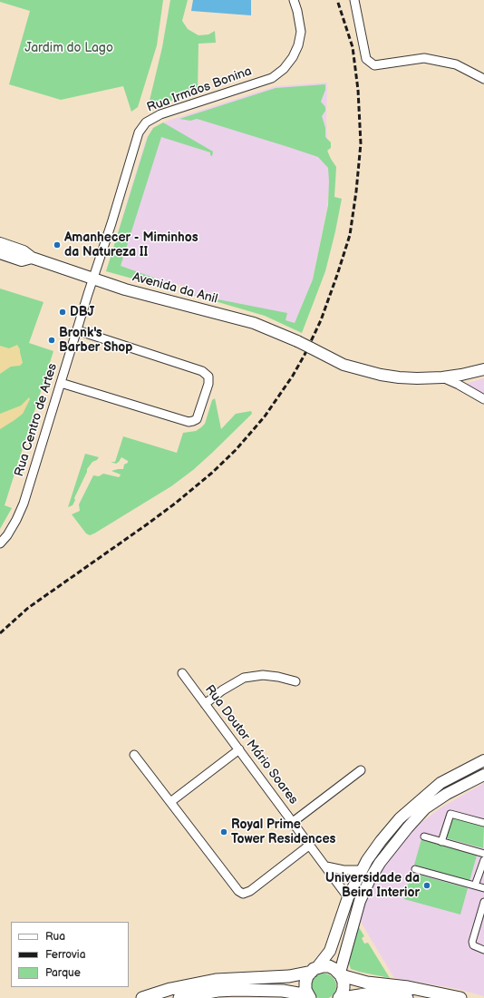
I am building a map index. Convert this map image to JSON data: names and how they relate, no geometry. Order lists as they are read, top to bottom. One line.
{"streets":{"street":["Rua Irmãos Bonina","Avenida da Anil","Rua Centro de Artes","Rua Doutor Mário Soares"]},"crossings":[["Rua Irmãos Bonina","Avenida da Anil"],["Rua Irmãos Bonina","Rua Centro de Artes"],["Avenida da Anil","Rua Centro de Artes"]],"parks":["Jardim do Lago"],"places":["Amanhecer - Miminhos da Natureza II","DBJ","Bronk's Barber Shop","Royal Prime Tower Residences","Universidade da Beira Interior"],"legend":["Rua","Ferrovia","Parque"]}
